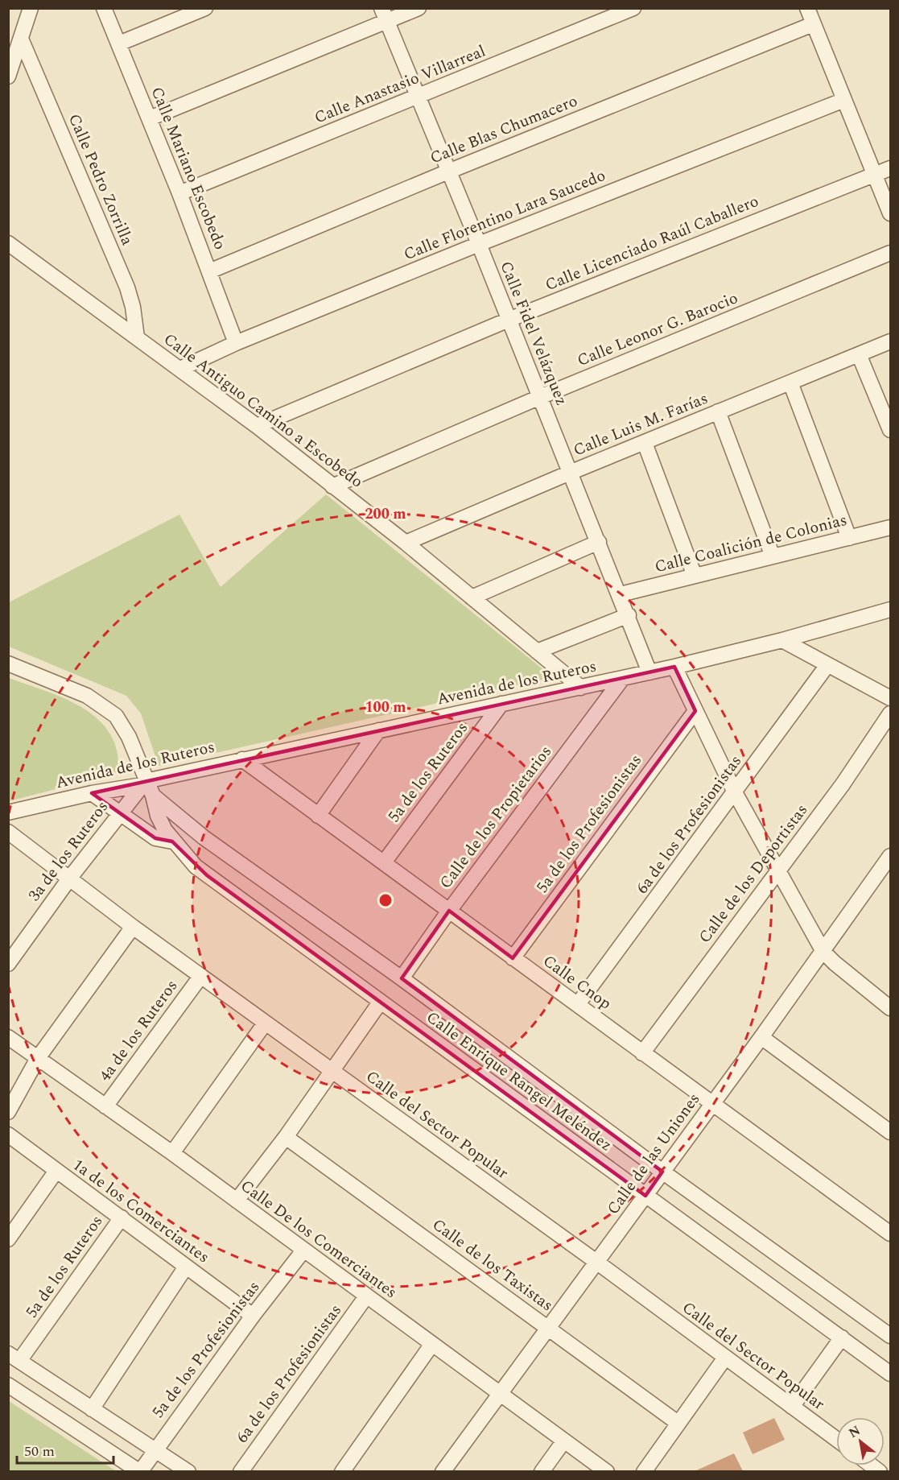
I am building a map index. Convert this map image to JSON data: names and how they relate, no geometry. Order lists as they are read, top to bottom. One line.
{"streets":{"street":["Calle Anastasio Villarreal","Calle Blas Chumacero","Calle Mariano Escobedo","Calle Pedro Zorrilla","Calle Florentino Lara Saucedo","Calle Licenciado Raúl Caballero","Calle Leonor G. Barocio","Calle Fidel Velázquez","Calle Antiguo Camino a Escobedo","Calle Luis M. Farías","Calle Coalición de Colonias","Avenida de los Ruteros","5a de los Ruteros","Calle de los Propietarios","5a de los Profesionistas","6a de los Profesionistas","3a de los Ruteros","Calle de los Deportistas","Calle Cnop","4a de los Ruteros","Calle Enrique Rangel Meléndez","Calle del Sector Popular","Calle de las Uniones","1a de los Comerciantes","Calle De los Comerciantes","Calle de los Taxistas"]},"crossings":[["Calle Anastasio Villarreal","Calle Mariano Escobedo"],["Calle Anastasio Villarreal","Calle Fidel Velázquez"],["Calle Blas Chumacero","Calle Mariano Escobedo"],["Calle Blas Chumacero","Calle Fidel Velázquez"],["Calle Mariano Escobedo","Calle Florentino Lara Saucedo"],["Calle Pedro Zorrilla","Calle Antiguo Camino a Escobedo"],["Calle Florentino Lara Saucedo","Calle Fidel Velázquez"],["Calle Florentino Lara Saucedo","Calle Antiguo Camino a Escobedo"],["Calle Licenciado Raúl Caballero","Calle Fidel Velázquez"],["Calle Licenciado Raúl Caballero","Calle Antiguo Camino a Escobedo"],["Calle Leonor G. Barocio","Calle Fidel Velázquez"],["Calle Leonor G. Barocio","Calle Antiguo Camino a Escobedo"],["Calle Fidel Velázquez","Calle Luis M. Farías"],["Calle Fidel Velázquez","Calle Coalición de Colonias"],["Calle Fidel Velázquez","Avenida de los Ruteros"],["Calle Antiguo Camino a Escobedo","Calle Luis M. Farías"],["Calle Antiguo Camino a Escobedo","Avenida de los Ruteros"],["Avenida de los Ruteros","5a de los Ruteros"],["Avenida de los Ruteros","Calle de los Propietarios"],["Avenida de los Ruteros","3a de los Ruteros"],["Avenida de los Ruteros","Calle Cnop"],["Avenida de los Ruteros","Calle Enrique Rangel Meléndez"],["5a de los Ruteros","Calle Cnop"],["5a de los Ruteros","1a de los Comerciantes"],["Calle de los Propietarios","Calle Cnop"],["Calle de los Propietarios","Calle Enrique Rangel Meléndez"],["5a de los Profesionistas","Calle Cnop"],["5a de los Profesionistas","1a de los Comerciantes"],["5a de los Profesionistas","Calle De los Comerciantes"],["6a de los Profesionistas","Calle Cnop"],["6a de los Profesionistas","Calle De los Comerciantes"],["3a de los Ruteros","Calle Enrique Rangel Meléndez"],["3a de los Ruteros","Calle del Sector Popular"],["Calle de los Deportistas","Calle Cnop"],["Calle Cnop","Calle de las Uniones"],["4a de los Ruteros","Calle del Sector Popular"],["4a de los Ruteros","Calle De los Comerciantes"],["Calle Enrique Rangel Meléndez","Calle de las Uniones"],["Calle del Sector Popular","Calle de las Uniones"],["Calle de las Uniones","Calle De los Comerciantes"],["Calle de las Uniones","Calle de los Taxistas"]],"scale_bar":"50 m","north":"top left","rings":["200 m","100 m"]}
